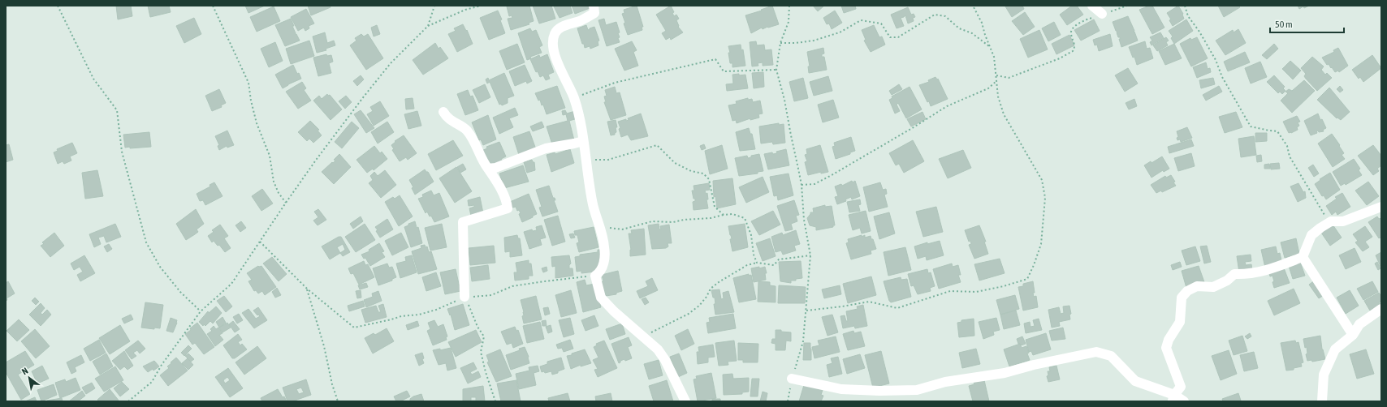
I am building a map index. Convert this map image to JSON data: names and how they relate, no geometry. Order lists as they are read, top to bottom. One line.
{"scale_bar":"50 m","north":"top left"}
